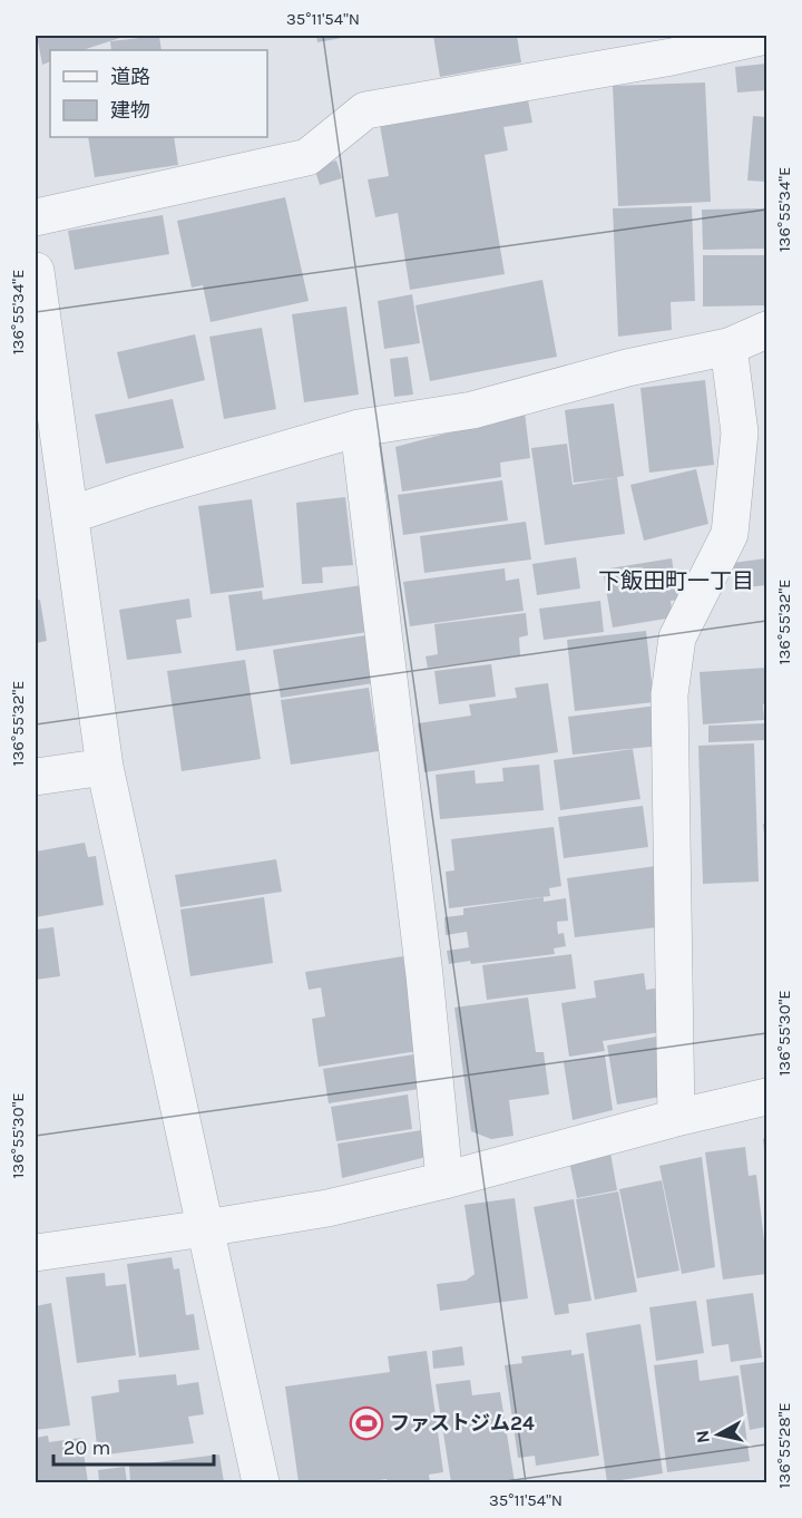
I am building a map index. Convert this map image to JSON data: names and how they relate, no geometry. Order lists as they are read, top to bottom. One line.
{"districts":["下飯田町一丁目"],"places":{"sports":["ファストジム24"]},"legend":["道路","建物"],"scale_bar":"20 m","north":"left","coordinates":["35°11'54\"N","136°55'34\"E","136°55'32\"E","136°55'30\"E","136°55'28\"E"]}
